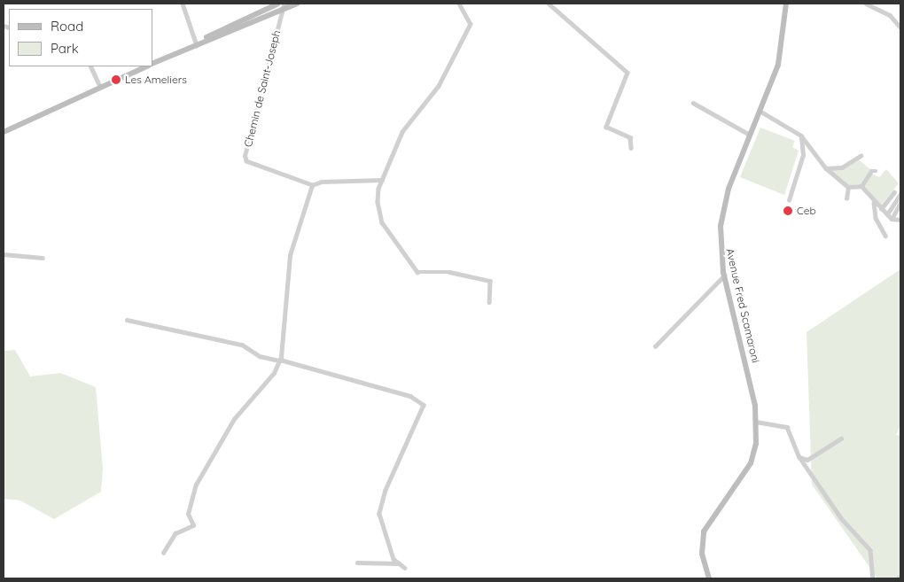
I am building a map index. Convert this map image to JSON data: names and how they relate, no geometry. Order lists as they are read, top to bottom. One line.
{"streets":{"main road":["Avenue Fred Scamaroni"],"street":["Chemin de Saint-Joseph"]},"places":["Les Ameliers","Ceb"],"legend":["Road","Park"]}
